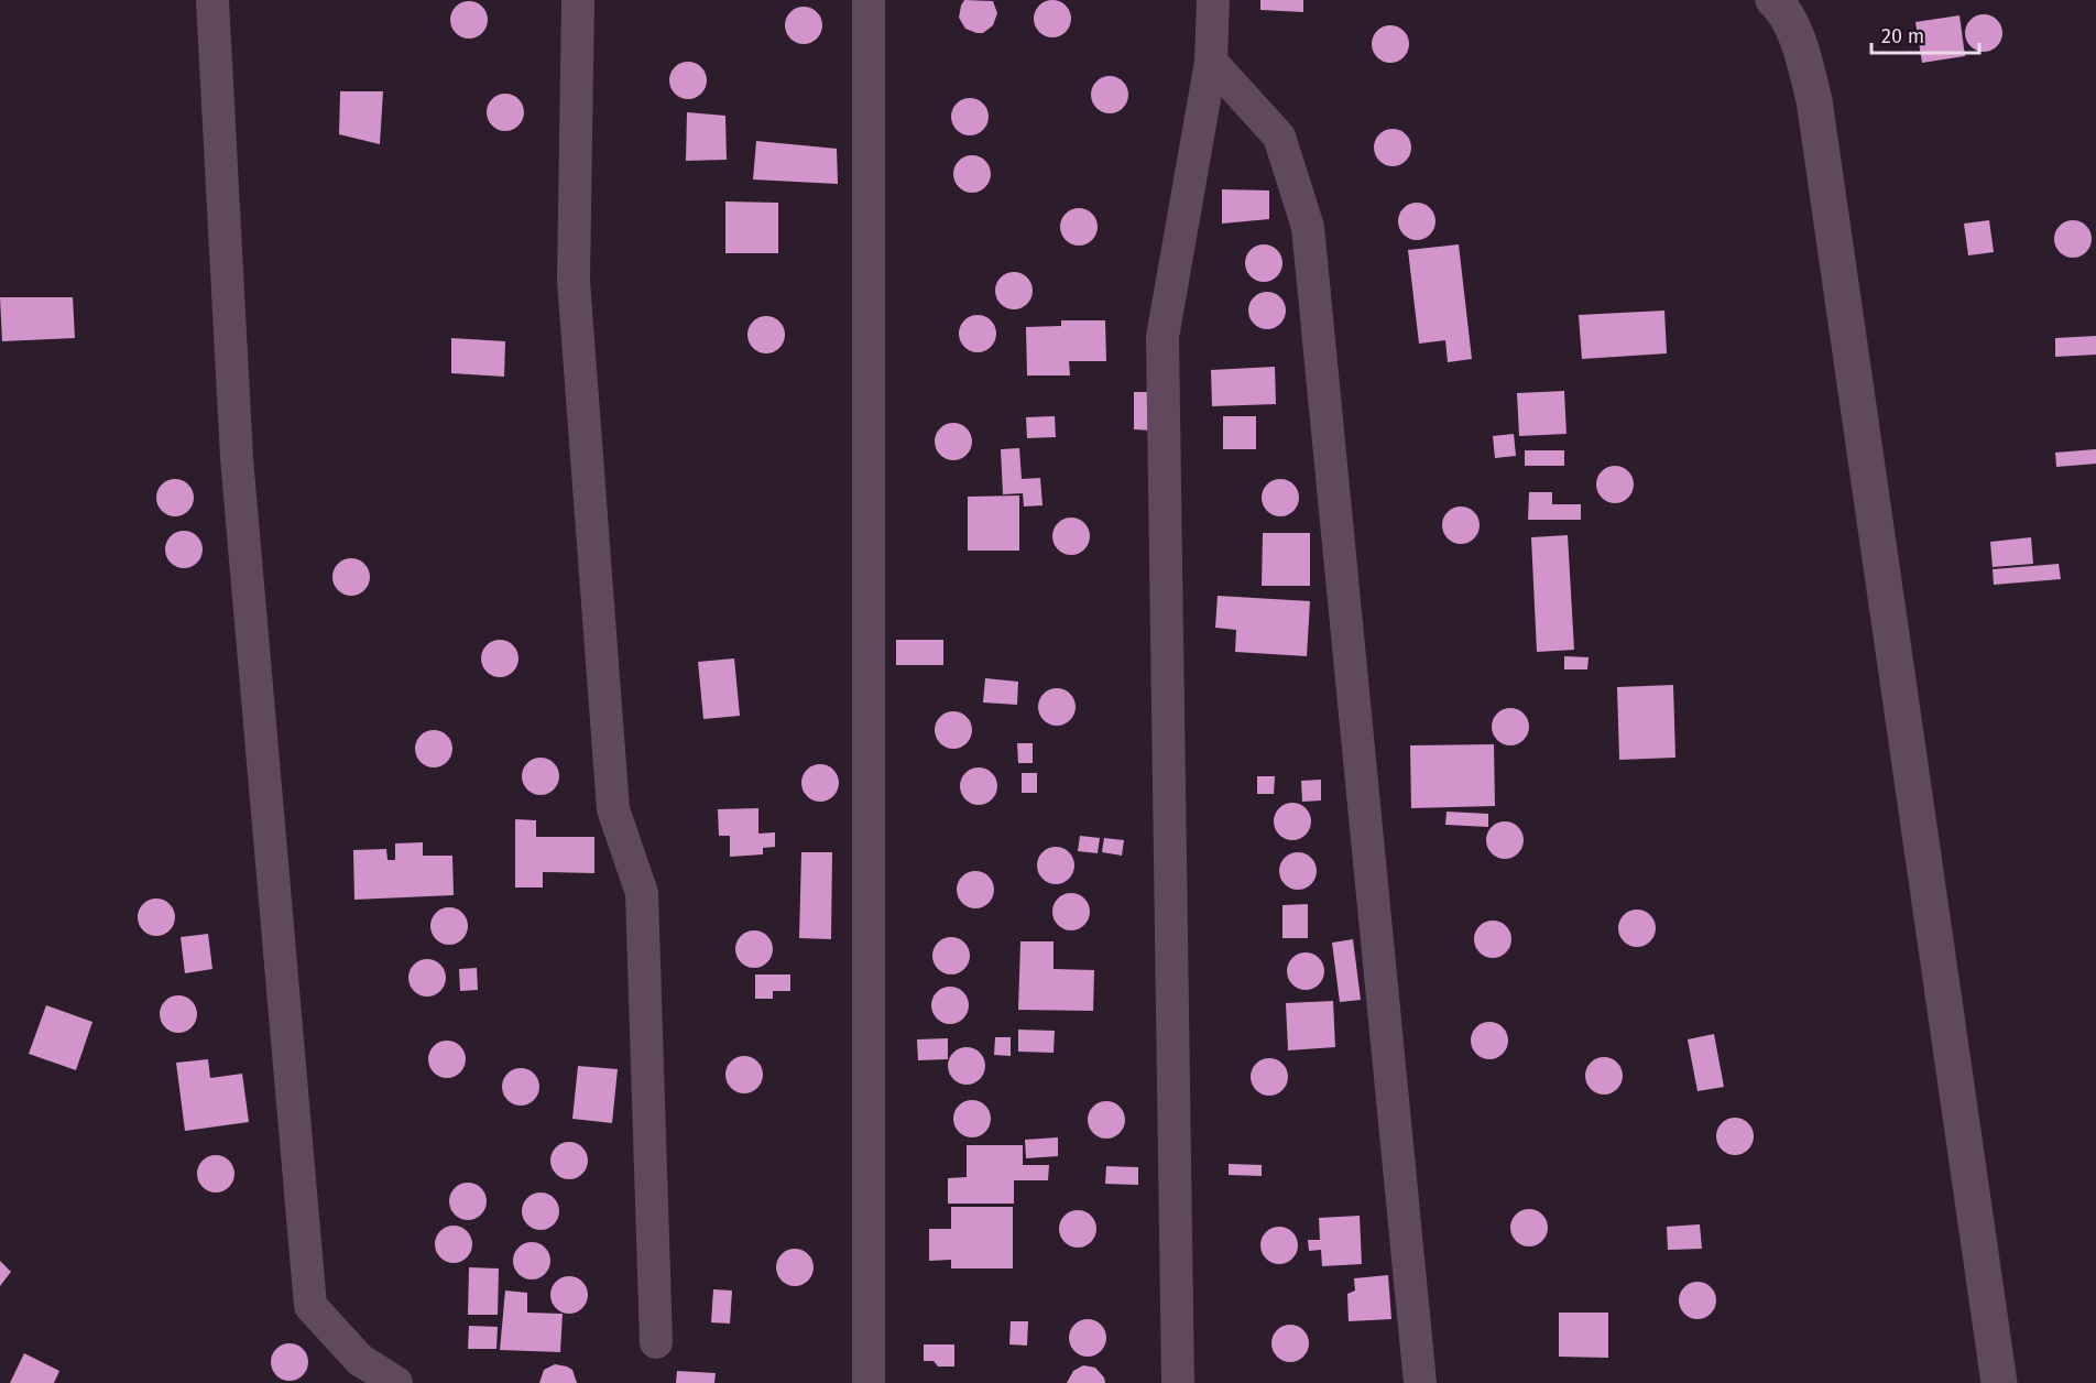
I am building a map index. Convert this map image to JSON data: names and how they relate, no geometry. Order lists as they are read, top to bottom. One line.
{"scale_bar":"20 m"}
